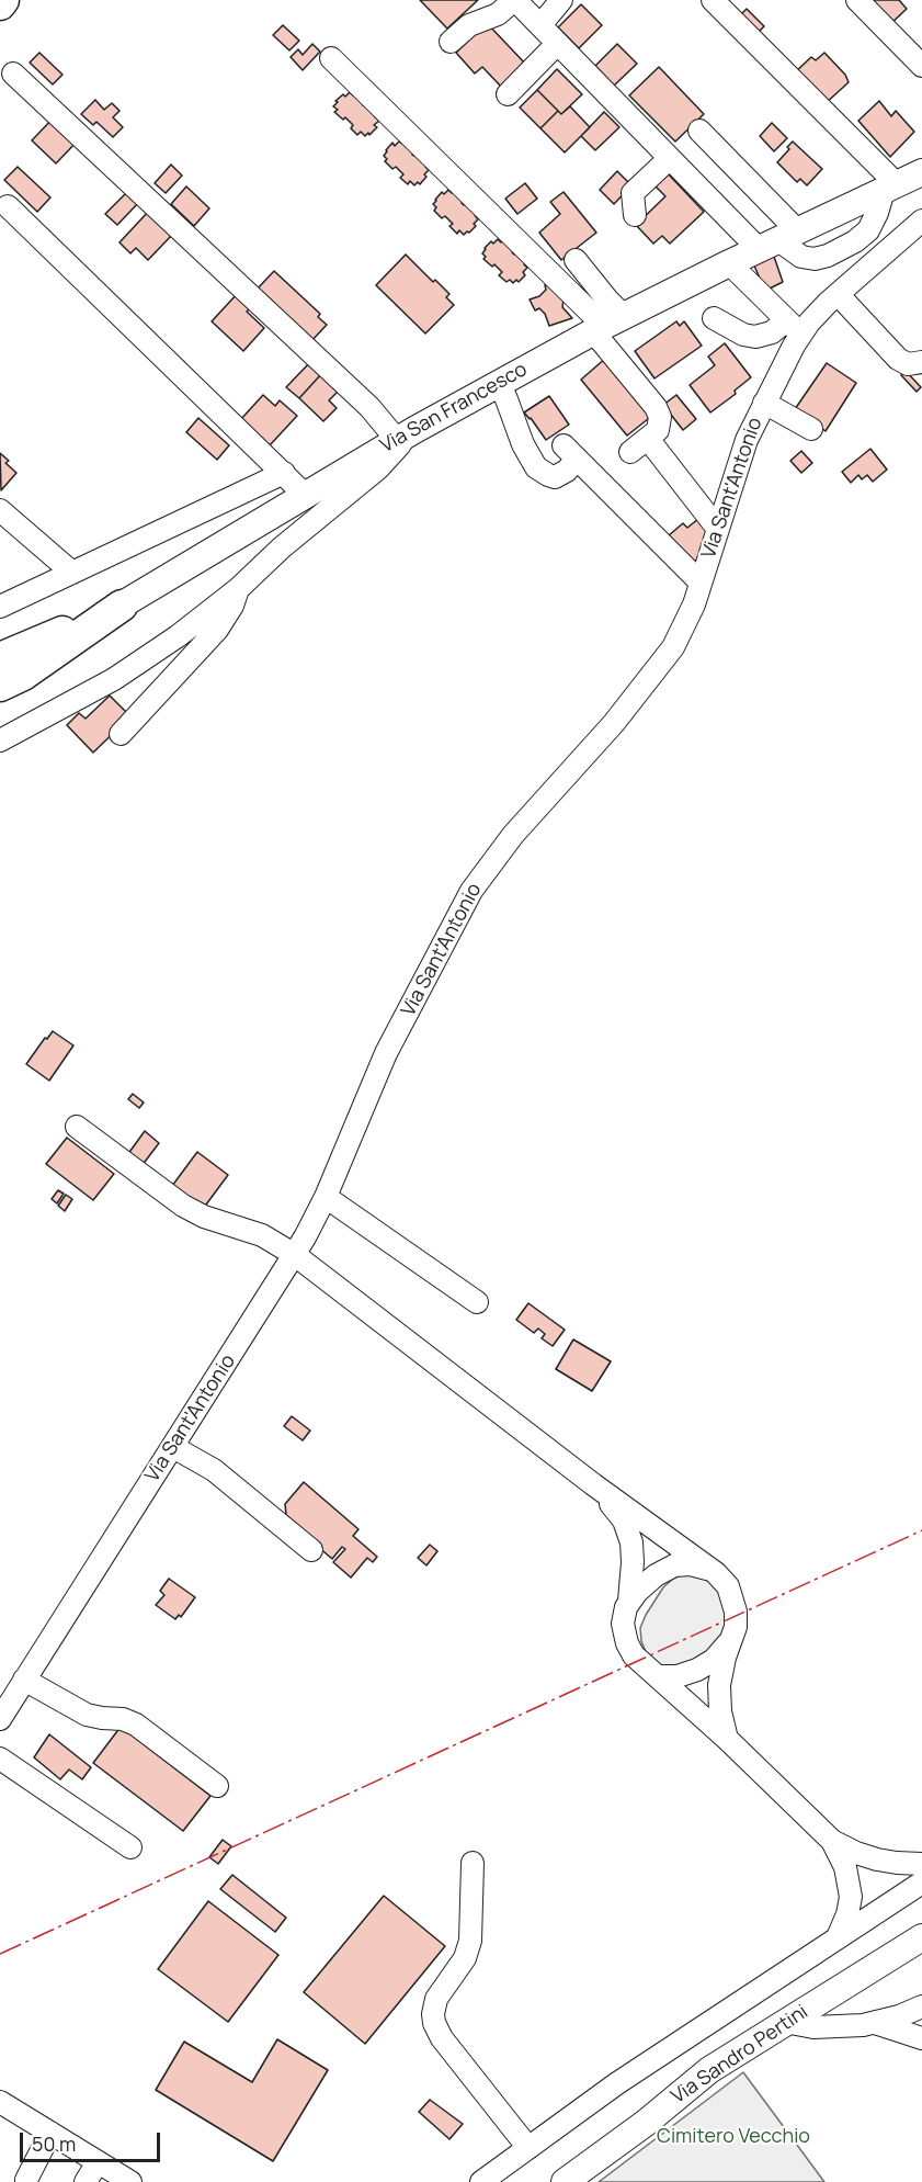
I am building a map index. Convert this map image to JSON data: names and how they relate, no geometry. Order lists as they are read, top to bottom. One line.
{"streets":{"main road":["Via San Francesco","Via Sandro Pertini"],"street":["Via Sant'Antonio"]},"parks":["Cimitero Vecchio"],"scale_bar":"50 m"}
